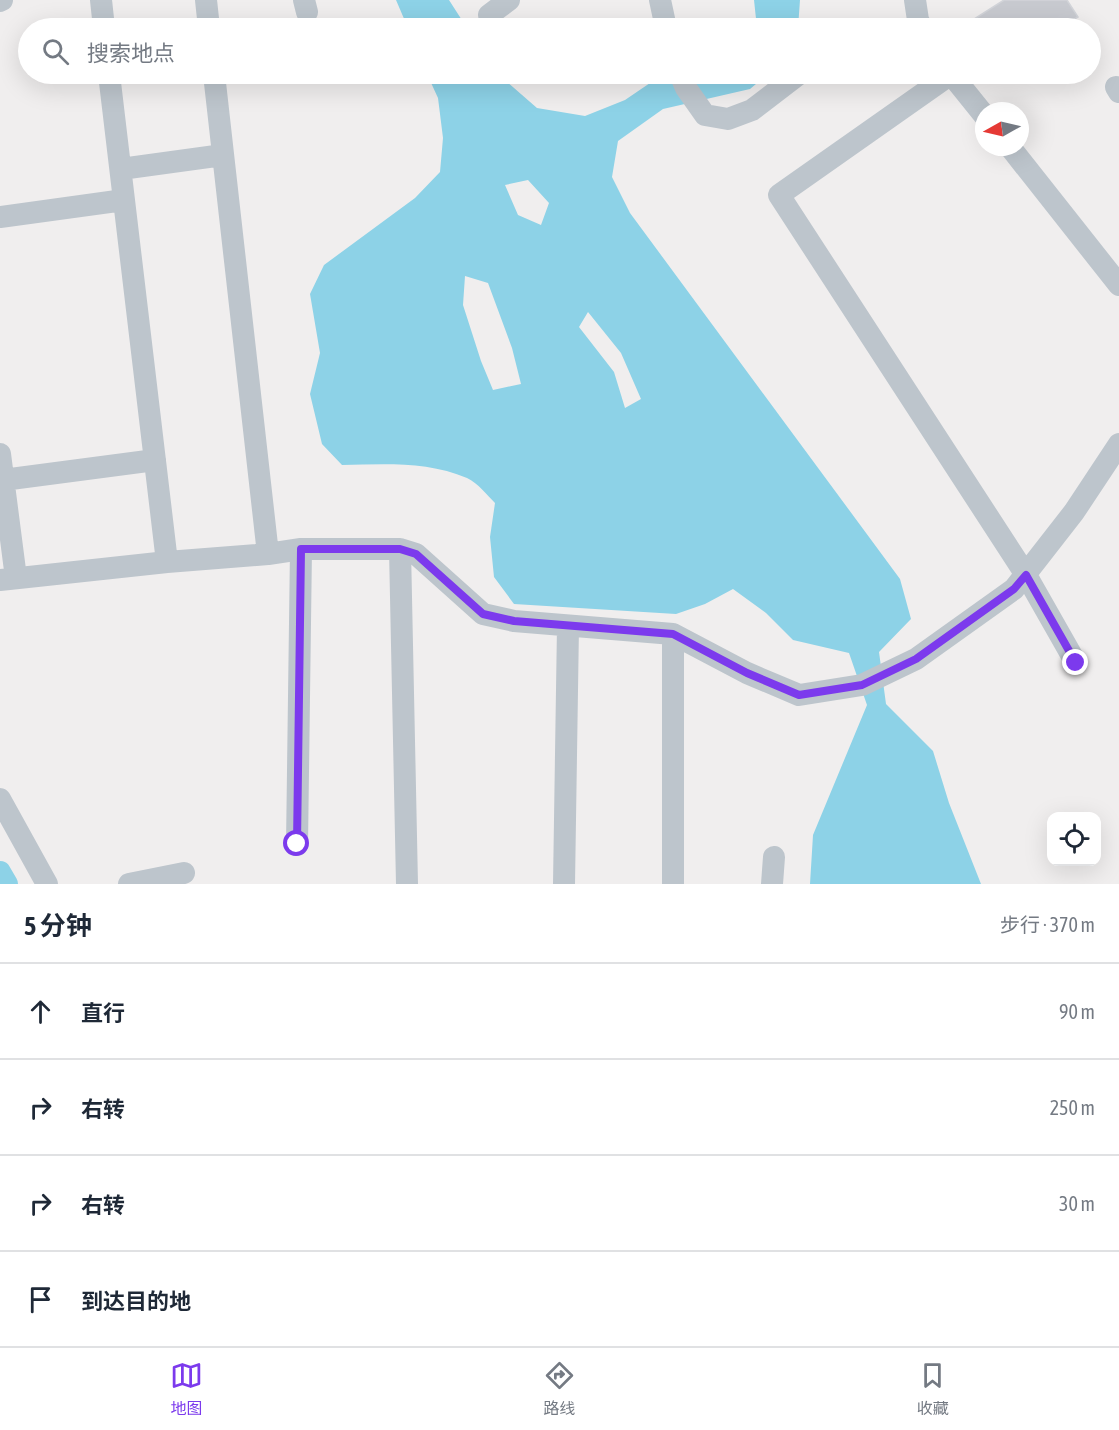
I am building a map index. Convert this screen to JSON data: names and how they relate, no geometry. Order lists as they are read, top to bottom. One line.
{"north":"left","page":{"search":"搜索地点","heading":["5 分钟","步行 · 370 m"],"list":[["直行","90 m"],["右转","250 m"],["右转","30 m"],"到达目的地"],"nav":["地图","路线","收藏"]}}
